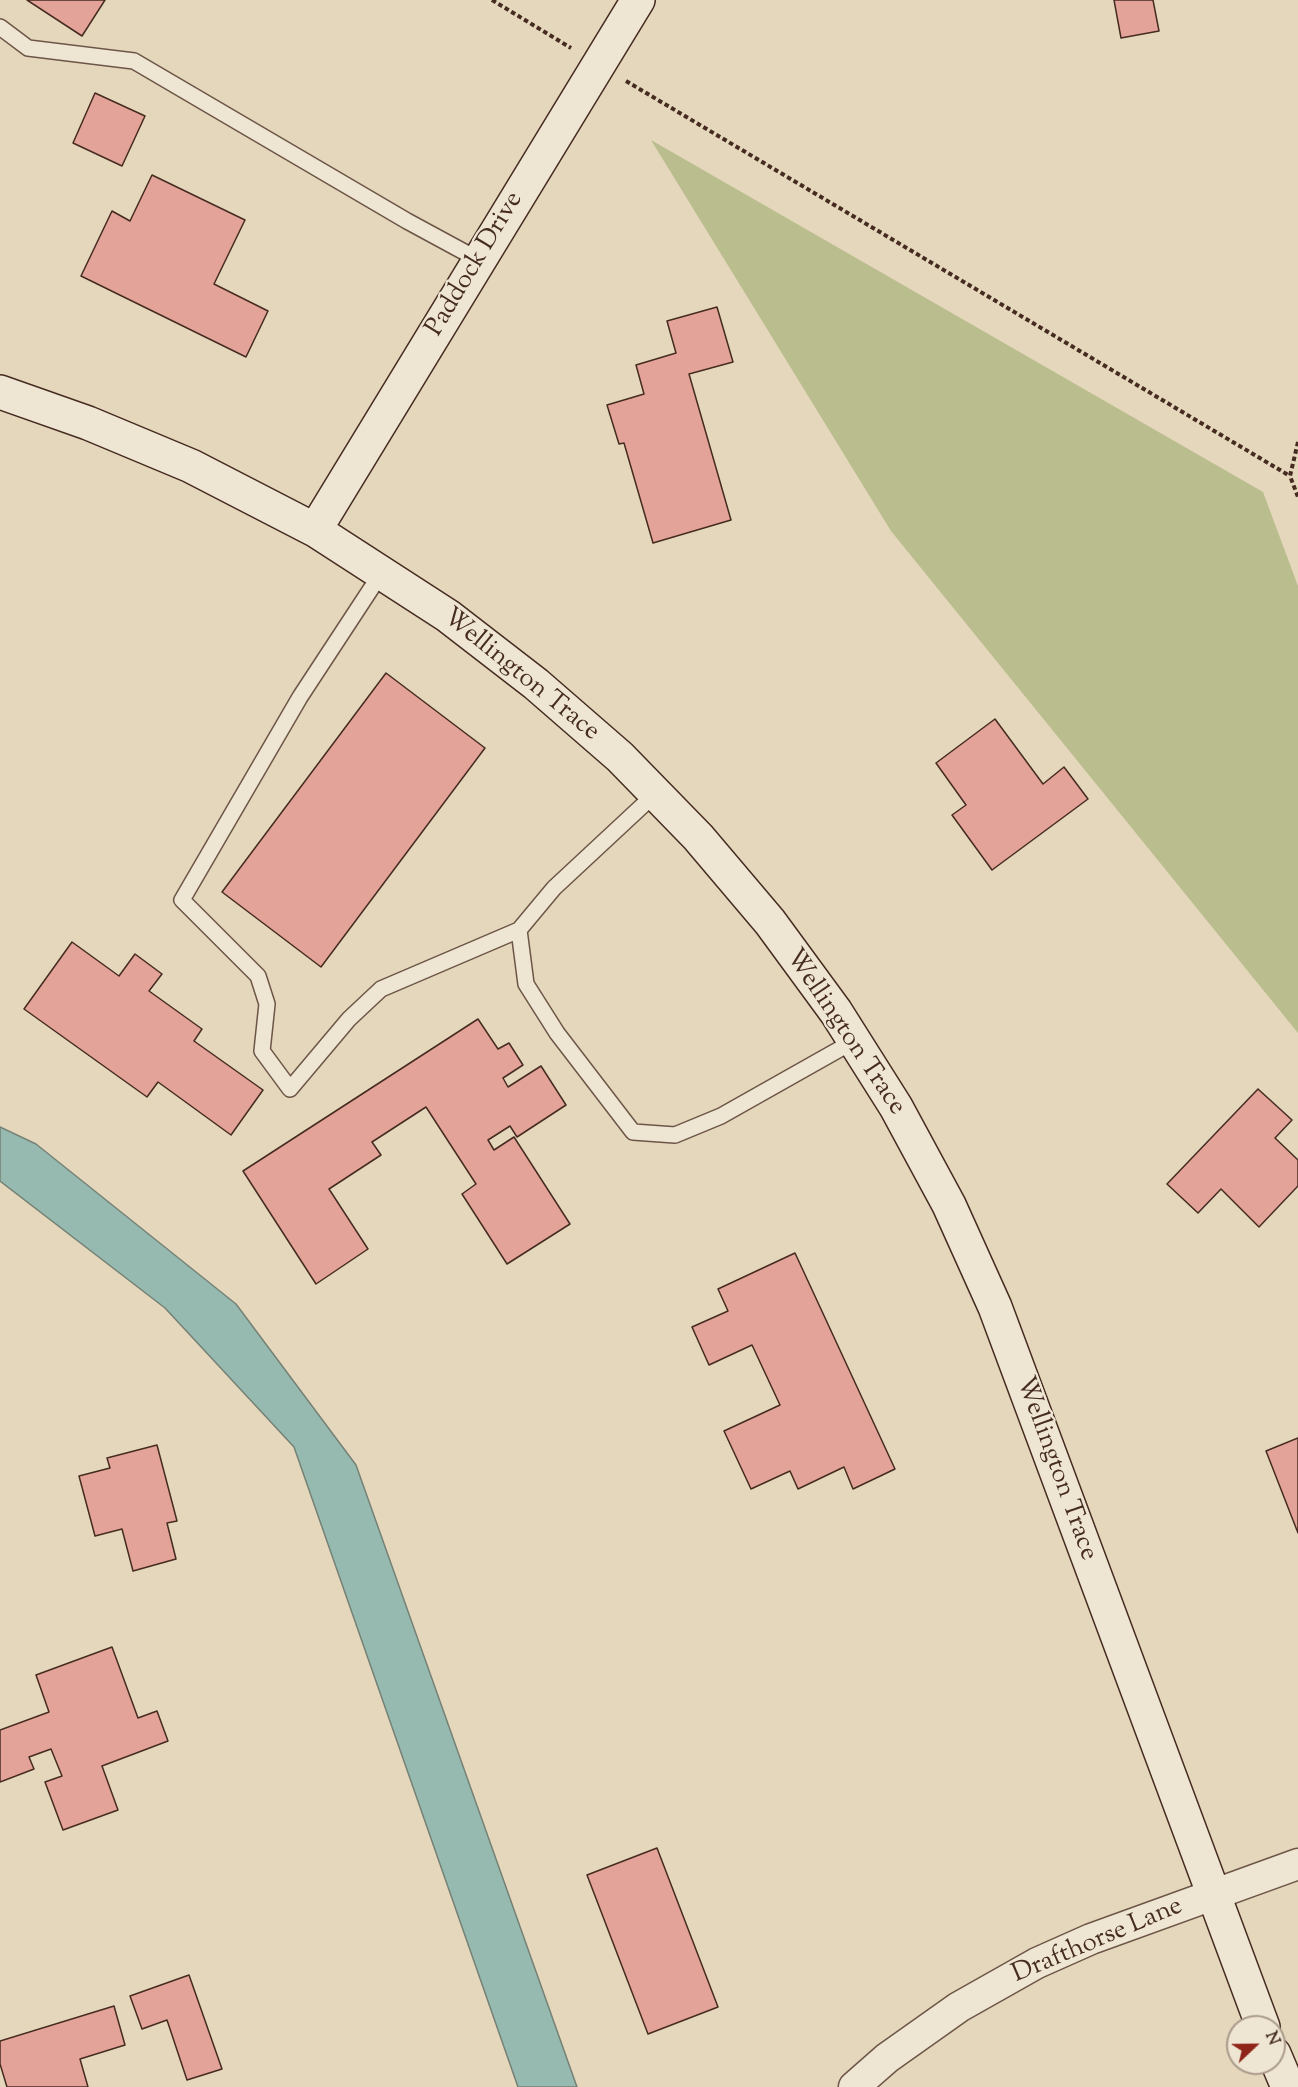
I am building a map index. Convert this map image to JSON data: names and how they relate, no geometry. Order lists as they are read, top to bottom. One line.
{"streets":{"street":["Paddock Drive","Wellington Trace","Drafthorse Lane"]},"crossings":[["Paddock Drive","Wellington Trace"],["Wellington Trace","Drafthorse Lane"]],"north":"right"}
